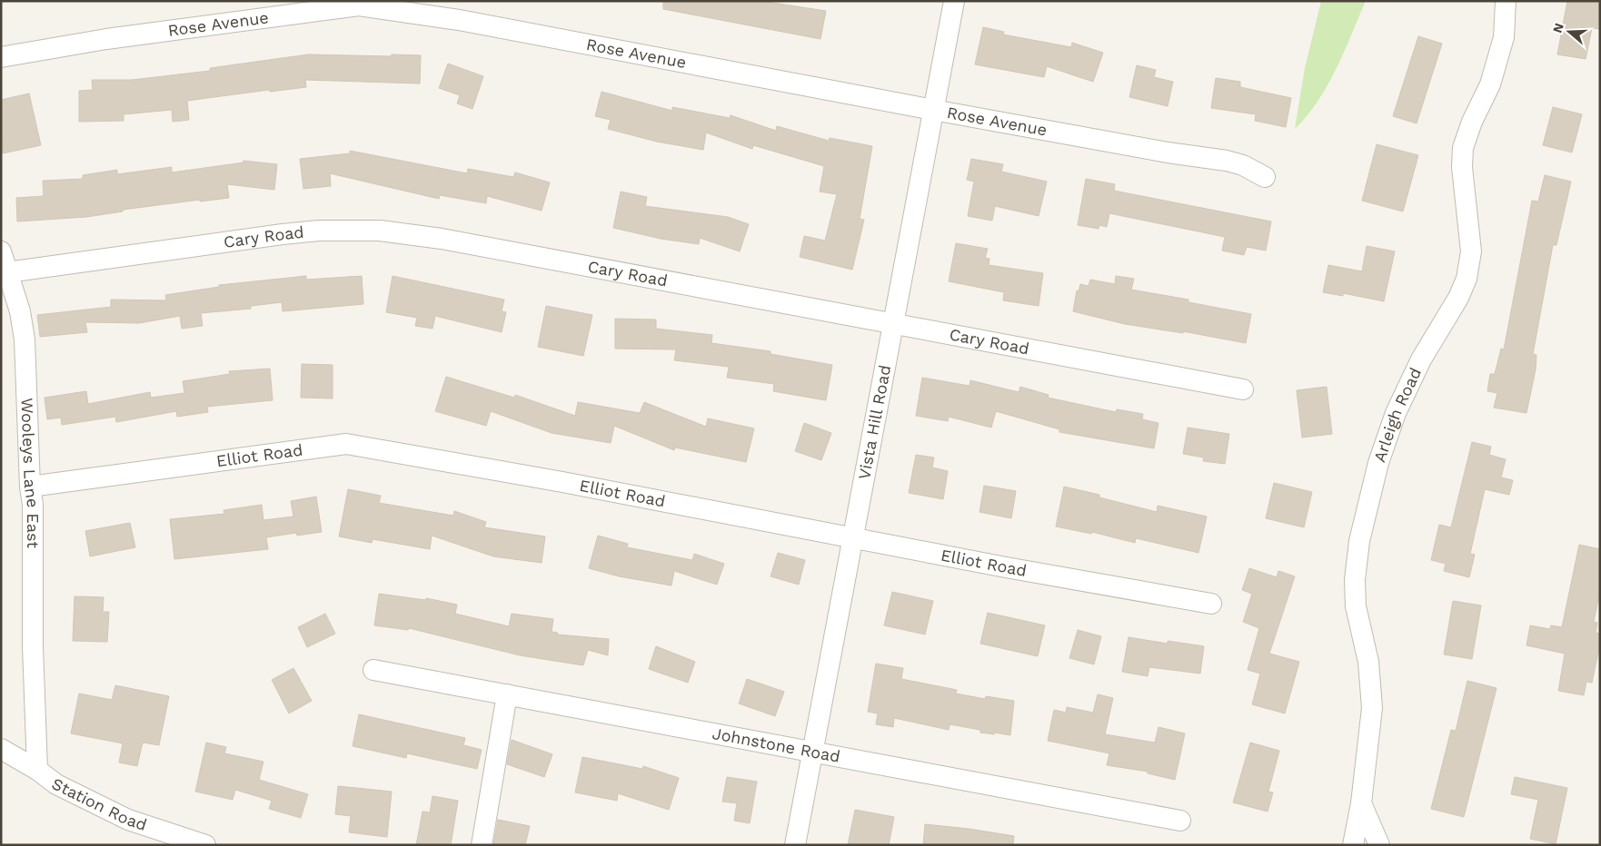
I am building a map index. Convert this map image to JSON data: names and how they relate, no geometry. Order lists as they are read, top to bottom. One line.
{"streets":{"street":["Rose Avenue","Cary Road","Arleigh Road","Vista Hill Road","Elliot Road","Wooleys Lane East","Johnstone Road","Station Road"]},"crossings":[["Rose Avenue","Vista Hill Road"],["Cary Road","Vista Hill Road"],["Cary Road","Wooleys Lane East"],["Vista Hill Road","Elliot Road"],["Vista Hill Road","Johnstone Road"],["Elliot Road","Wooleys Lane East"],["Wooleys Lane East","Station Road"]],"north":"left"}
